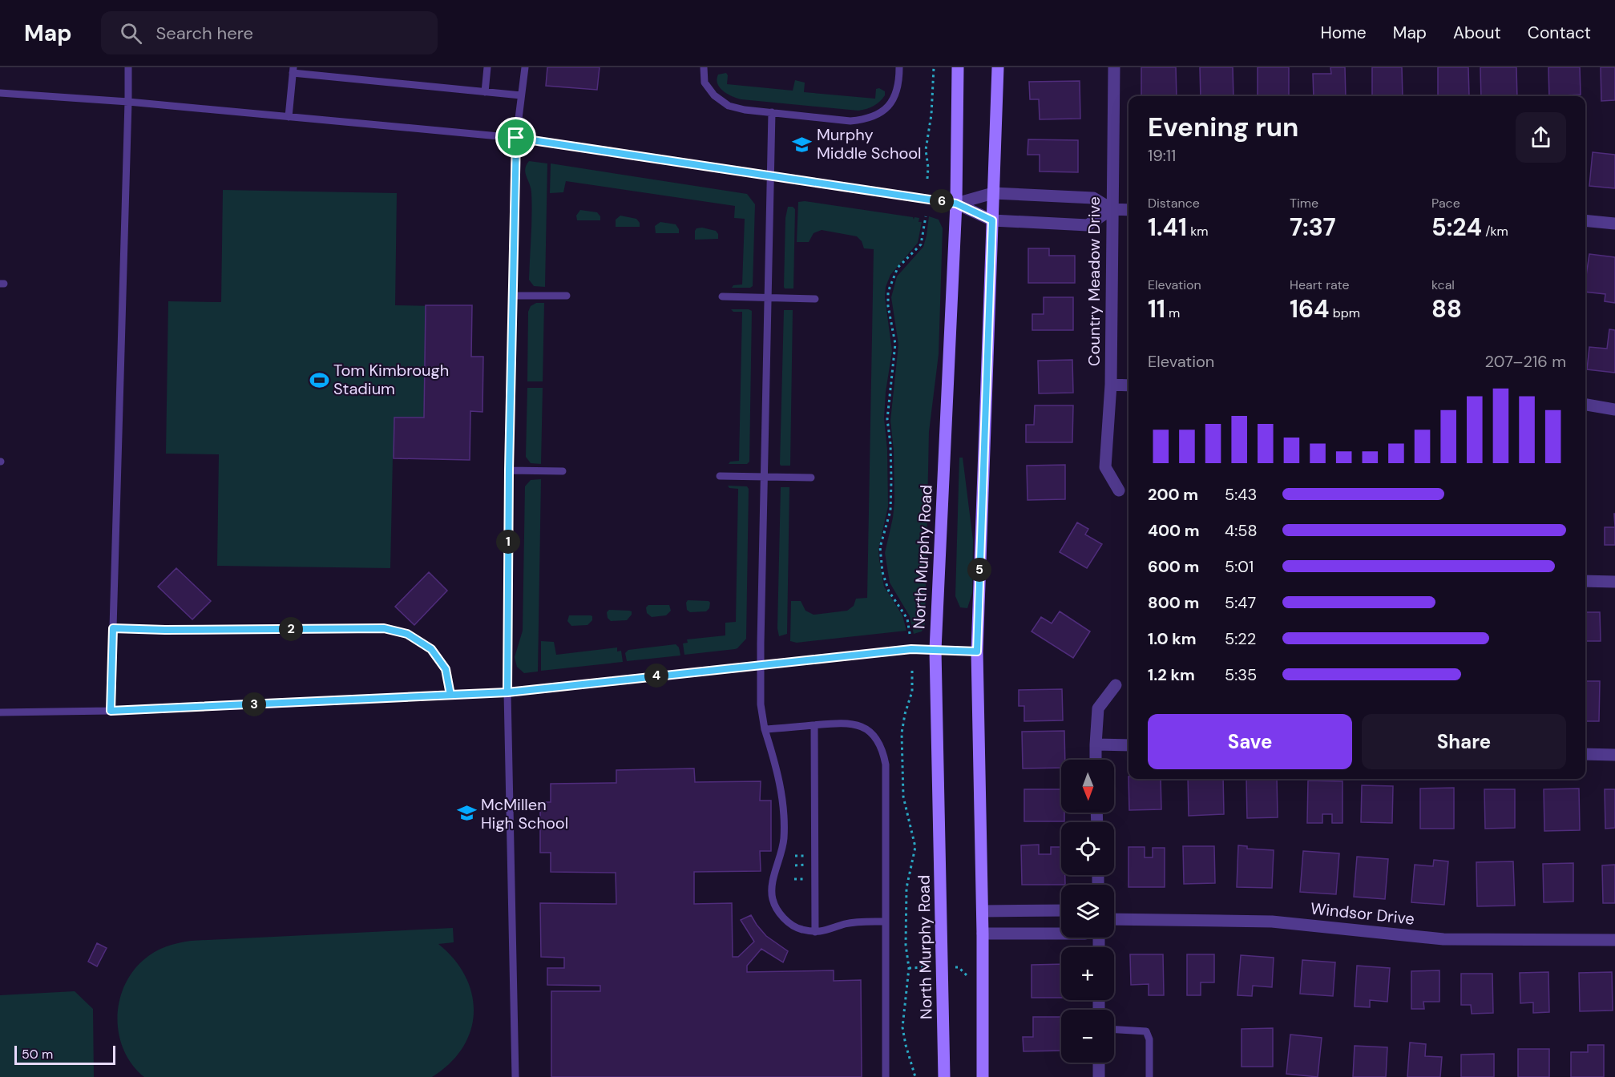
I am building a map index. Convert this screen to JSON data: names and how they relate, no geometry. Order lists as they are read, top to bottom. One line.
{"streets":{"main road":["North Murphy Road"],"street":["Country Meadow Drive","Windsor Drive"]},"places":{"school or university":["Murphy Middle School","McMillen High School"],"sports":["Tom Kimbrough Stadium"]},"scale_bar":"50 m","north":"bottom","page":{"header":"Map","search":"Search here","nav":["Home","Map","About","Contact"],"heading":["Evening run","19:11"],"stats":[["Distance","1.41 km"],["Time","7:37"],["Pace","5:24 /km"],["Elevation","11 m"],["Heart rate","164 bpm"],["kcal","88"]],"pins":["6","1","5","2","4","3"],"chart":["Elevation","207–216 m"],"list":[{"name":"200 m","note":"5:43"},{"name":"400 m","note":"4:58"},{"name":"600 m","note":"5:01"},{"name":"800 m","note":"5:47"},{"name":"1.0 km","note":"5:22"},{"name":"1.2 km","note":"5:35"}],"buttons":["Save","Share"],"map_buttons":["+","−"],"scale":"50 m"}}
